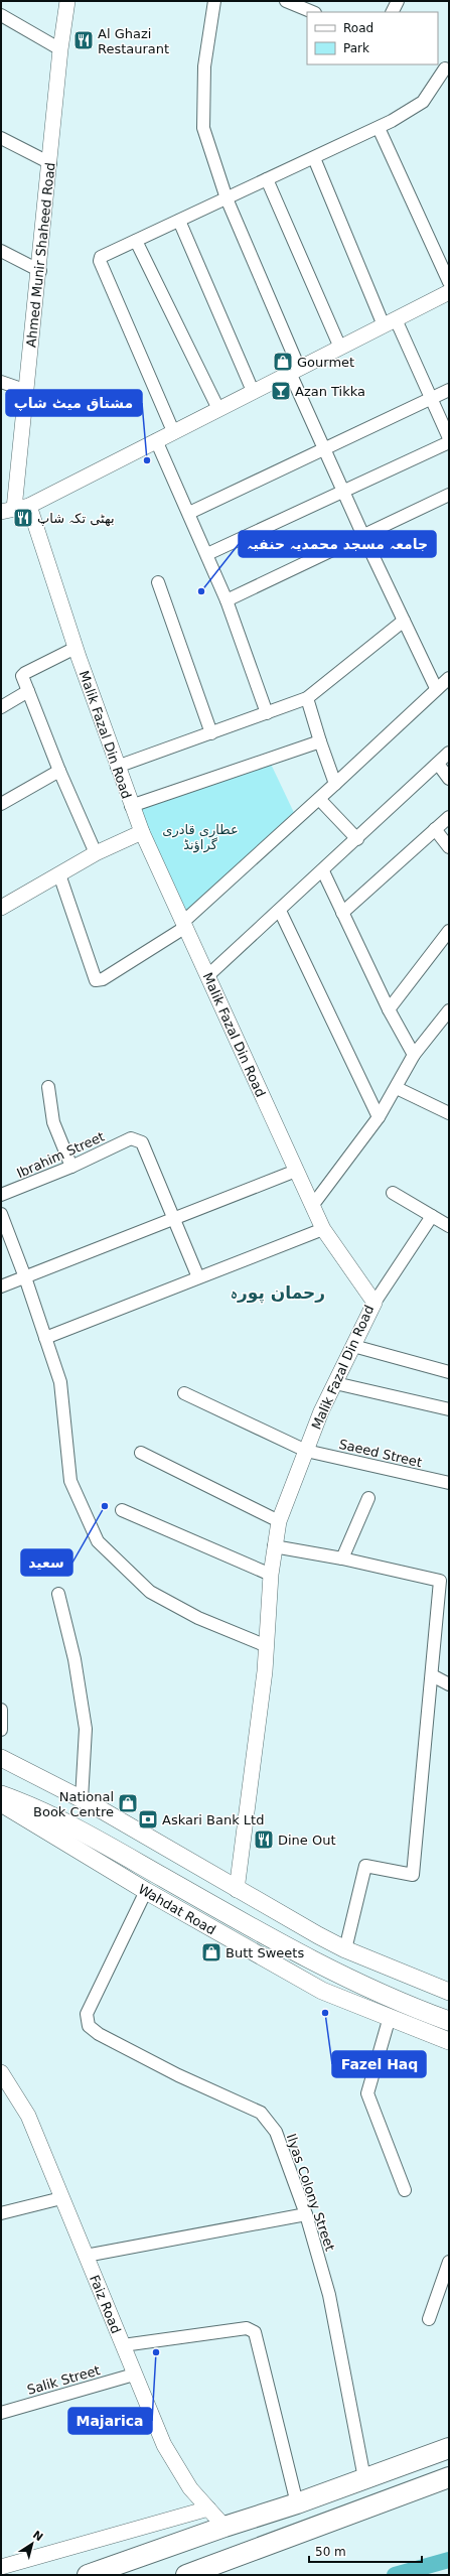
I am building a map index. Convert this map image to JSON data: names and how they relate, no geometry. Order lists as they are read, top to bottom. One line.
{"streets":{"main road":["Wahdat Road"],"street":["Ahmed Munir Shaheed Road","Malik Fazal Din Road","Ibrahim Street","Saeed Street","Ilyas Colony Street","Faiz Road","Salik Street"]},"crossings":[["Malik Fazal Din Road","Saeed Street"],["Wahdat Road","Ilyas Colony Street"],["Faiz Road","Salik Street"]],"districts":["رحمان پورہ"],"parks":["عطاری قادری گراؤنڈ"],"places":{"restaurant":["Al Ghazi Restaurant","بھٹی تکہ شاپ","Dine Out"],"shop":["Gourmet","National Book Centre","Butt Sweets"],"bar":["Azan Tikka"],"other":["مشتاق میٹ شاپ","جامعہ مسجد محمدیہ حنفیہ","سعید","Fazel Haq","Majarica"],"bank":["Askari Bank Ltd"]},"legend":["Road","Park"],"scale_bar":"50 m","north":"top right"}
